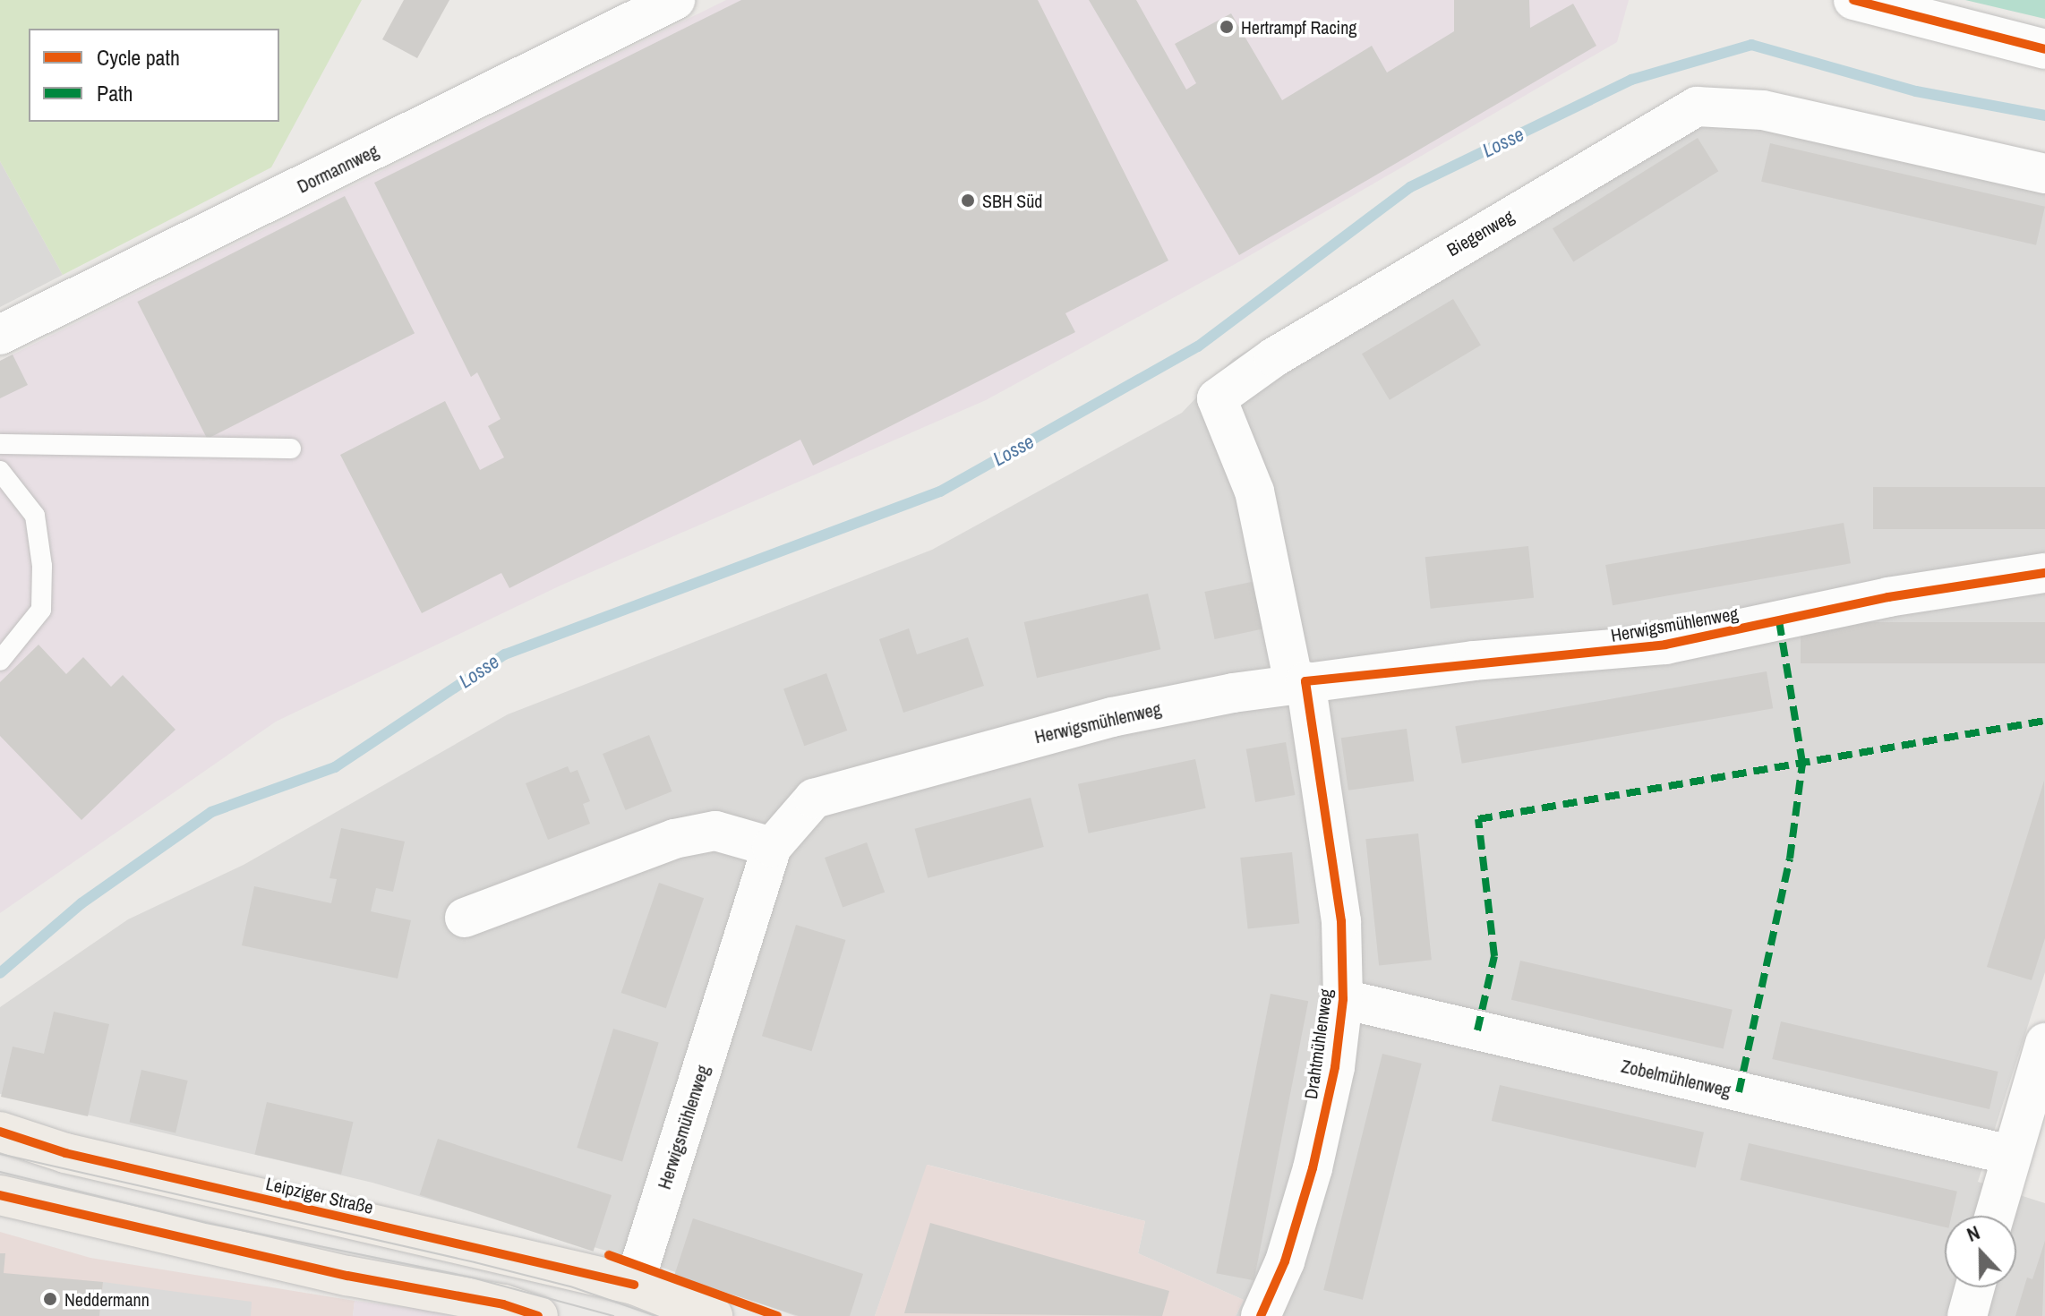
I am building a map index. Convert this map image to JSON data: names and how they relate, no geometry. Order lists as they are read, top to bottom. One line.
{"streets":{"main road":["Leipziger Straße"],"street":["Dormannweg","Biegenweg","Herwigsmühlenweg","Drahtmühlenweg","Zobelmühlenweg"]},"crossings":[["Biegenweg","Herwigsmühlenweg"],["Biegenweg","Drahtmühlenweg"],["Herwigsmühlenweg","Drahtmühlenweg"],["Herwigsmühlenweg","Leipziger Straße"],["Drahtmühlenweg","Zobelmühlenweg"]],"water":["Losse"],"places":["Hertrampf Racing","SBH Süd","Neddermann"],"legend":["Cycle path","Path"],"north":"top"}
